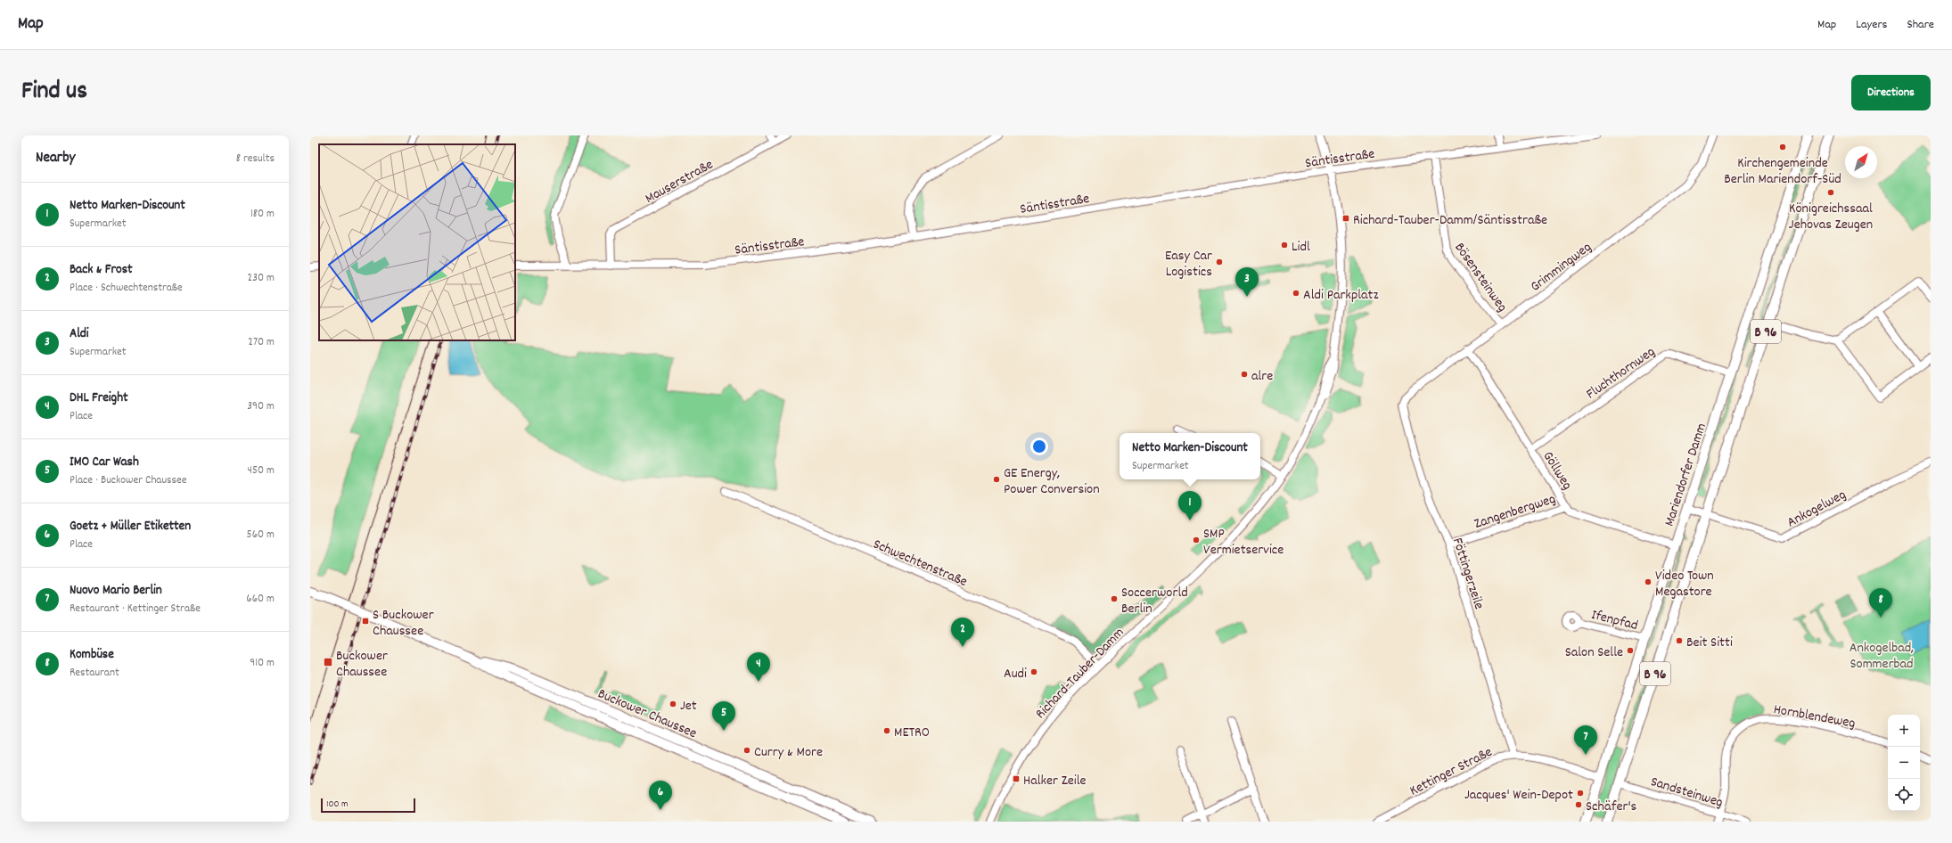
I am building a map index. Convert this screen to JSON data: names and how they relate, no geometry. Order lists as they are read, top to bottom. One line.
{"streets":{"main road":["B 96","Mariendorfer Damm","Buckower Chaussee"],"street":["Säntisstraße","Mauserstraße","Grimmingweg","Bösensteinweg","Fluchthornweg","Göllweg","Ankogelweg","Zangenbergweg","Schwechtenstraße","Föttingerzeile","Ifenpfad","Richard-Tauber-Damm","Hornblendeweg","Kettinger Straße","Sandsteinweg"]},"crossings":[["Säntisstraße","Mauserstraße"],["Säntisstraße","Bösensteinweg"],["Säntisstraße","Richard-Tauber-Damm"],["Grimmingweg","Bösensteinweg"],["Grimmingweg","Göllweg"],["Grimmingweg","Föttingerzeile"],["B 96","Ankogelweg"],["B 96","Sandsteinweg"],["Fluchthornweg","Göllweg"],["Fluchthornweg","Mariendorfer Damm"],["Göllweg","Mariendorfer Damm"],["Göllweg","Zangenbergweg"],["Mariendorfer Damm","Ankogelweg"],["Mariendorfer Damm","Ifenpfad"],["Mariendorfer Damm","Kettinger Straße"],["Zangenbergweg","Föttingerzeile"],["Schwechtenstraße","Richard-Tauber-Damm"],["Föttingerzeile","Kettinger Straße"],["Hornblendeweg","Sandsteinweg"]],"parks":["Ankogelbad, Sommerbad"],"places":{"other":["Kirchengemeinde Berlin Mariendorf-Süd","Königreichssaal Jehovas Zeugen","Lidl","Easy Car Logistics","Aldi Parkplatz","alre","GE Energy, Power Conversion","SMP Vermietservice","Video Town Megastore","Soccerworld Berlin","Beit Sitti","Salon Selle","Audi","Jet","METRO","Curry & More","Jacques' Wein-Depot","Schäfer's"],"transit":["Richard-Tauber-Damm/Säntisstraße","S Buckower Chaussee","Buckower Chaussee","Halker Zeile"]},"scale_bar":"100 m","north":"top right","page":{"header":"Map","nav":["Map","Layers","Share"],"title":"Find us","buttons":"Directions","heading":["Nearby","8 results"],"list":[{"mark":"1","name":"Netto Marken-Discount","note":"Supermarket","value":"180 m"},{"mark":"2","name":"Back & Frost","note":"Place · Schwechtenstraße","value":"230 m"},{"mark":"3","name":"Aldi","note":"Supermarket","value":"270 m"},{"mark":"4","name":"DHL Freight","note":"Place","value":"390 m"},{"mark":"5","name":"IMO Car Wash","note":"Place · Buckower Chaussee","value":"450 m"},{"mark":"6","name":"Goetz + Müller Etiketten","note":"Place","value":"560 m"},{"mark":"7","name":"Nuovo Mario Berlin","note":"Restaurant · Kettinger Straße","value":"660 m"},{"mark":"8","name":"Kombüse","note":"Restaurant","value":"910 m"}],"pins":["3","1","8","2","4","5","7","6"],"popup":["Netto Marken-Discount","Supermarket"],"map_buttons":["+","−"],"scale":"100 m"}}
